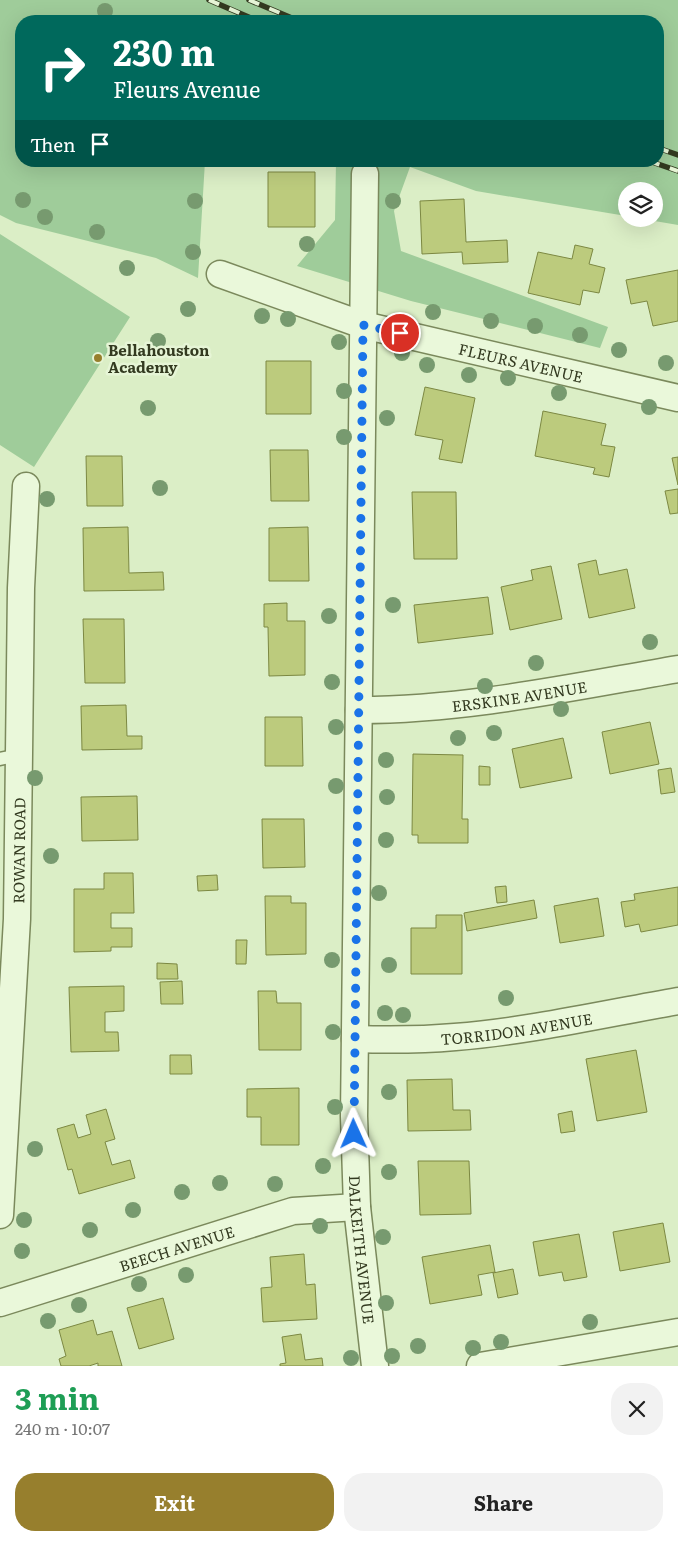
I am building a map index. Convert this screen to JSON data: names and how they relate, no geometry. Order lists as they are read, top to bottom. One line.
{"streets":{"street":["FLEURS AVENUE","ERSKINE AVENUE","ROWAN ROAD","TORRIDON AVENUE","BEECH AVENUE","DALKEITH AVENUE"]},"crossings":[["FLEURS AVENUE","DALKEITH AVENUE"],["ERSKINE AVENUE","DALKEITH AVENUE"],["TORRIDON AVENUE","DALKEITH AVENUE"],["BEECH AVENUE","DALKEITH AVENUE"]],"places":["Bellahouston Academy"],"page":{"turn":["230 m","Fleurs Avenue"],"then":"Then","heading":["3 min","240 m · 10:07"],"buttons":["Exit","Share"]}}
